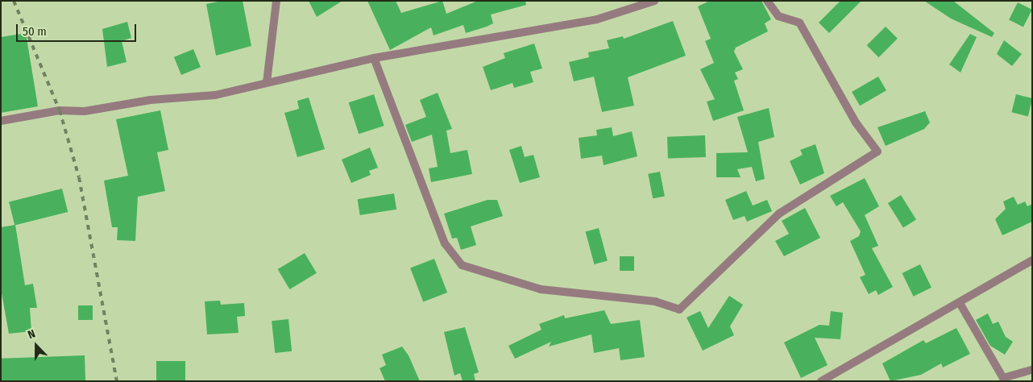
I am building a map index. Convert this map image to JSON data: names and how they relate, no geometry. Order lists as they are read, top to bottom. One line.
{"scale_bar":"50 m","north":"top"}
